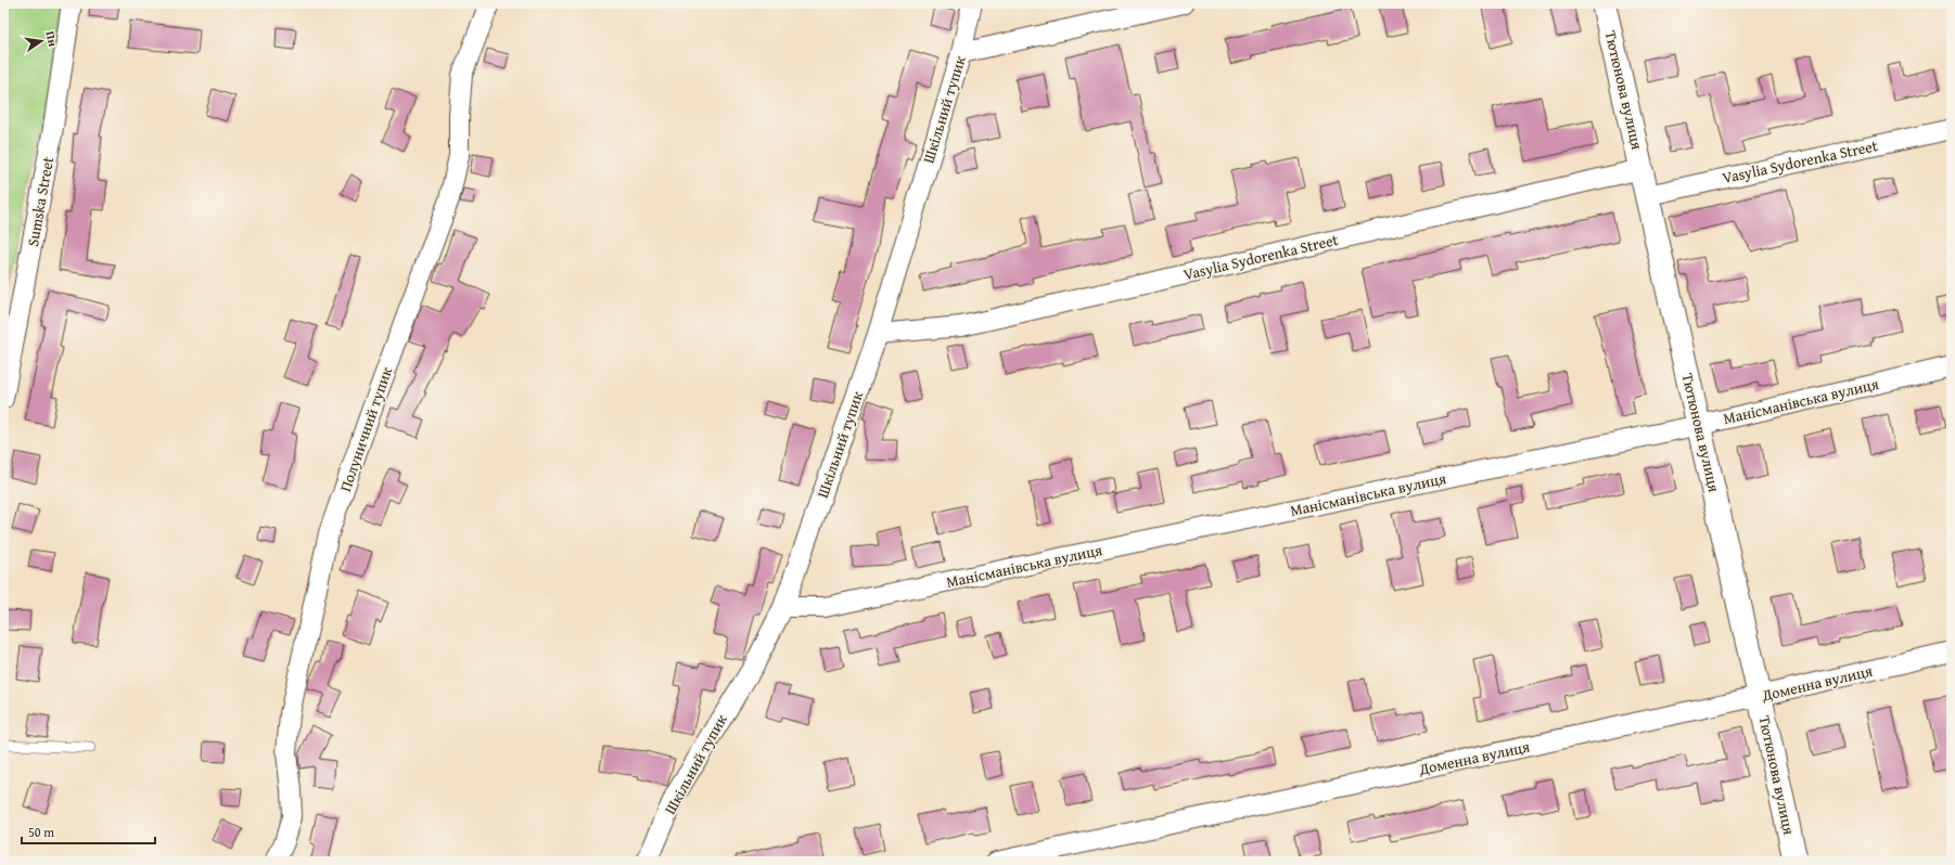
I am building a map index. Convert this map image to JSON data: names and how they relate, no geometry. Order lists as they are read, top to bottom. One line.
{"streets":{"street":["Тютюнова вулиця","Шкільний тупик","Vasylia Sydorenka Street","Sumska Street","Манісманівська вулиця","Полуничний тупик","Доменна вулиця"]},"crossings":[["Тютюнова вулиця","Vasylia Sydorenka Street"],["Тютюнова вулиця","Манісманівська вулиця"],["Тютюнова вулиця","Доменна вулиця"],["Шкільний тупик","Vasylia Sydorenka Street"],["Шкільний тупик","Манісманівська вулиця"]],"scale_bar":"50 m","north":"right"}
